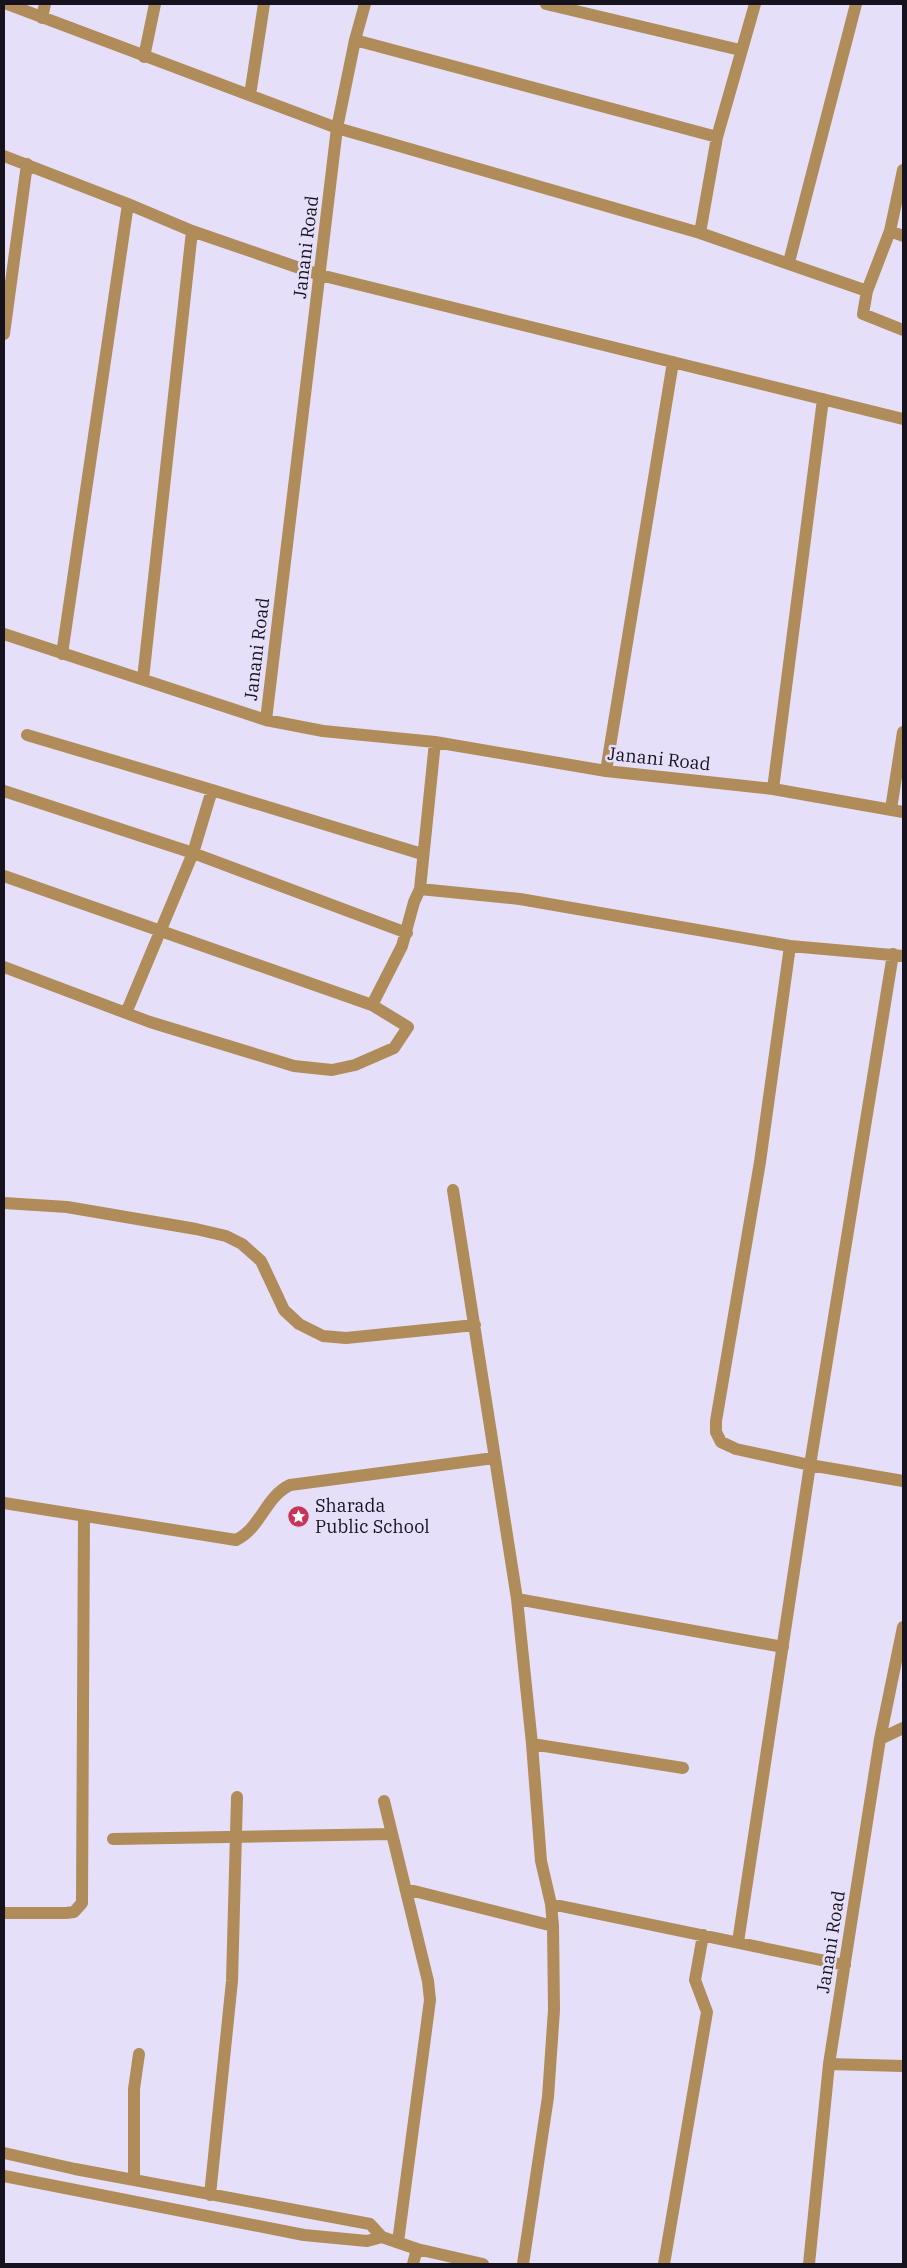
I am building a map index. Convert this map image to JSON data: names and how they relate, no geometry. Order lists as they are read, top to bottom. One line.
{"streets":{"street":["Janani Road"]},"places":{"place":["Sharada Public School"]}}
